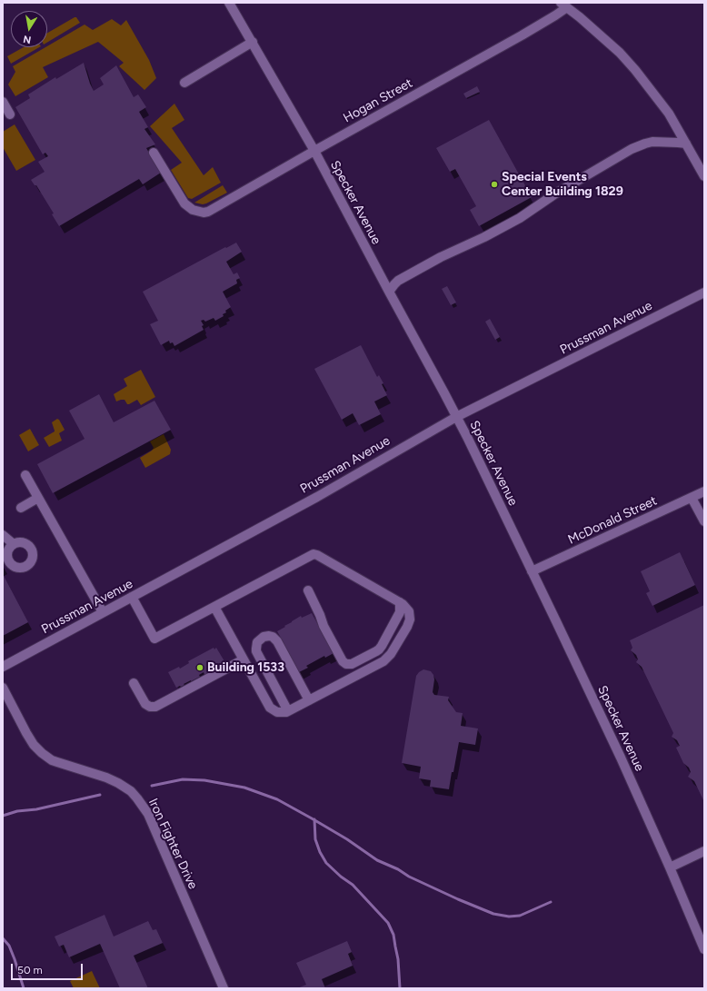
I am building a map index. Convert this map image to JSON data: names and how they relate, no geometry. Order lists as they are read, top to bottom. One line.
{"streets":{"street":["Hogan Street","Specker Avenue","Prussman Avenue","McDonald Street","Iron Fighter Drive"]},"crossings":[["Hogan Street","Specker Avenue"],["Specker Avenue","Prussman Avenue"],["Specker Avenue","McDonald Street"]],"places":["Special Events Center Building 1829","Building 1533"],"scale_bar":"50 m","north":"bottom"}
